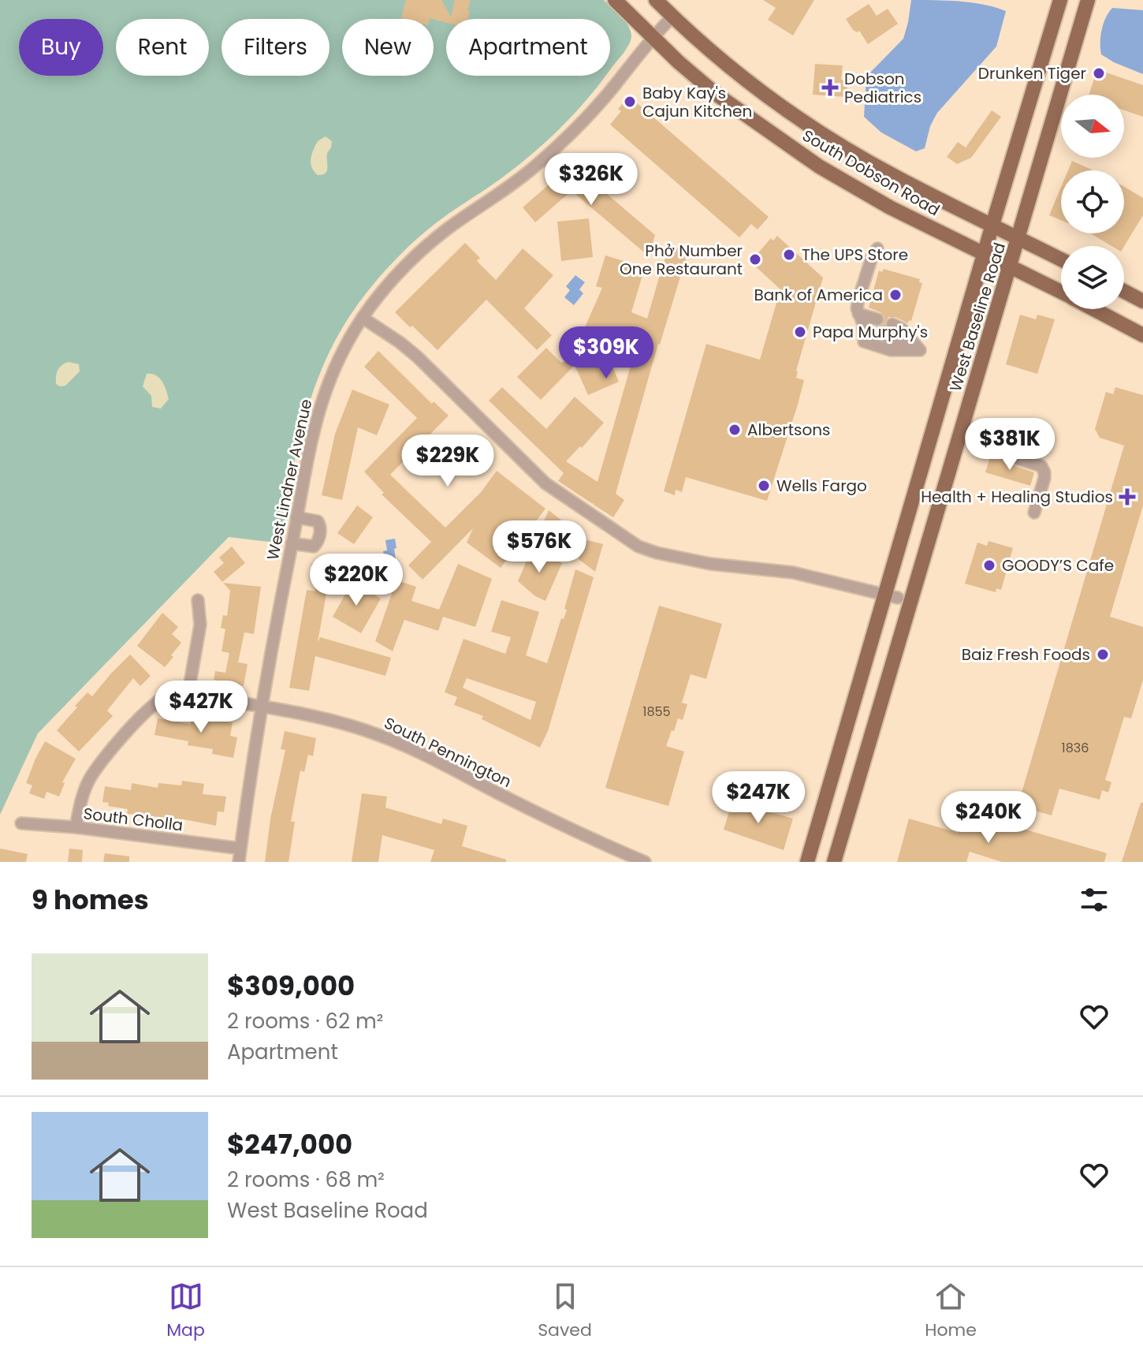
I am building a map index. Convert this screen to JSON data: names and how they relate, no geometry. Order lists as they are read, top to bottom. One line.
{"streets":{"main road":["South Dobson Road","West Baseline Road"],"street":["West Lindner Avenue","South Pennington","South Cholla"]},"crossings":[["South Dobson Road","West Baseline Road"],["South Dobson Road","West Lindner Avenue"],["West Lindner Avenue","South Pennington"],["West Lindner Avenue","South Cholla"],["South Pennington","South Cholla"]],"places":{"other":["Drunken Tiger","Baby Kay's Cajun Kitchen","The UPS Store","Phở Number One Restaurant","Bank of America","Papa Murphy's","Albertsons","Wells Fargo","GOODY’S Cafe","Baiz Fresh Foods"],"health":["Dobson Pediatrics","Health + Healing Studios"]},"house_numbers":["1855","1836"],"north":"right","page":{"chip":["Buy","Rent","Filters","New","Apartment"],"price":["$326K","$309K","$381K","$229K","$576K","$220K","$427K","$247K","$240K"],"heading":"9 homes","list":[{"name":"$309,000","note":"2 rooms · 62 m² · Apartment"},{"name":"$247,000","note":"2 rooms · 68 m² · West Baseline Road"}],"tabs":["Map","Saved","Home"]}}
